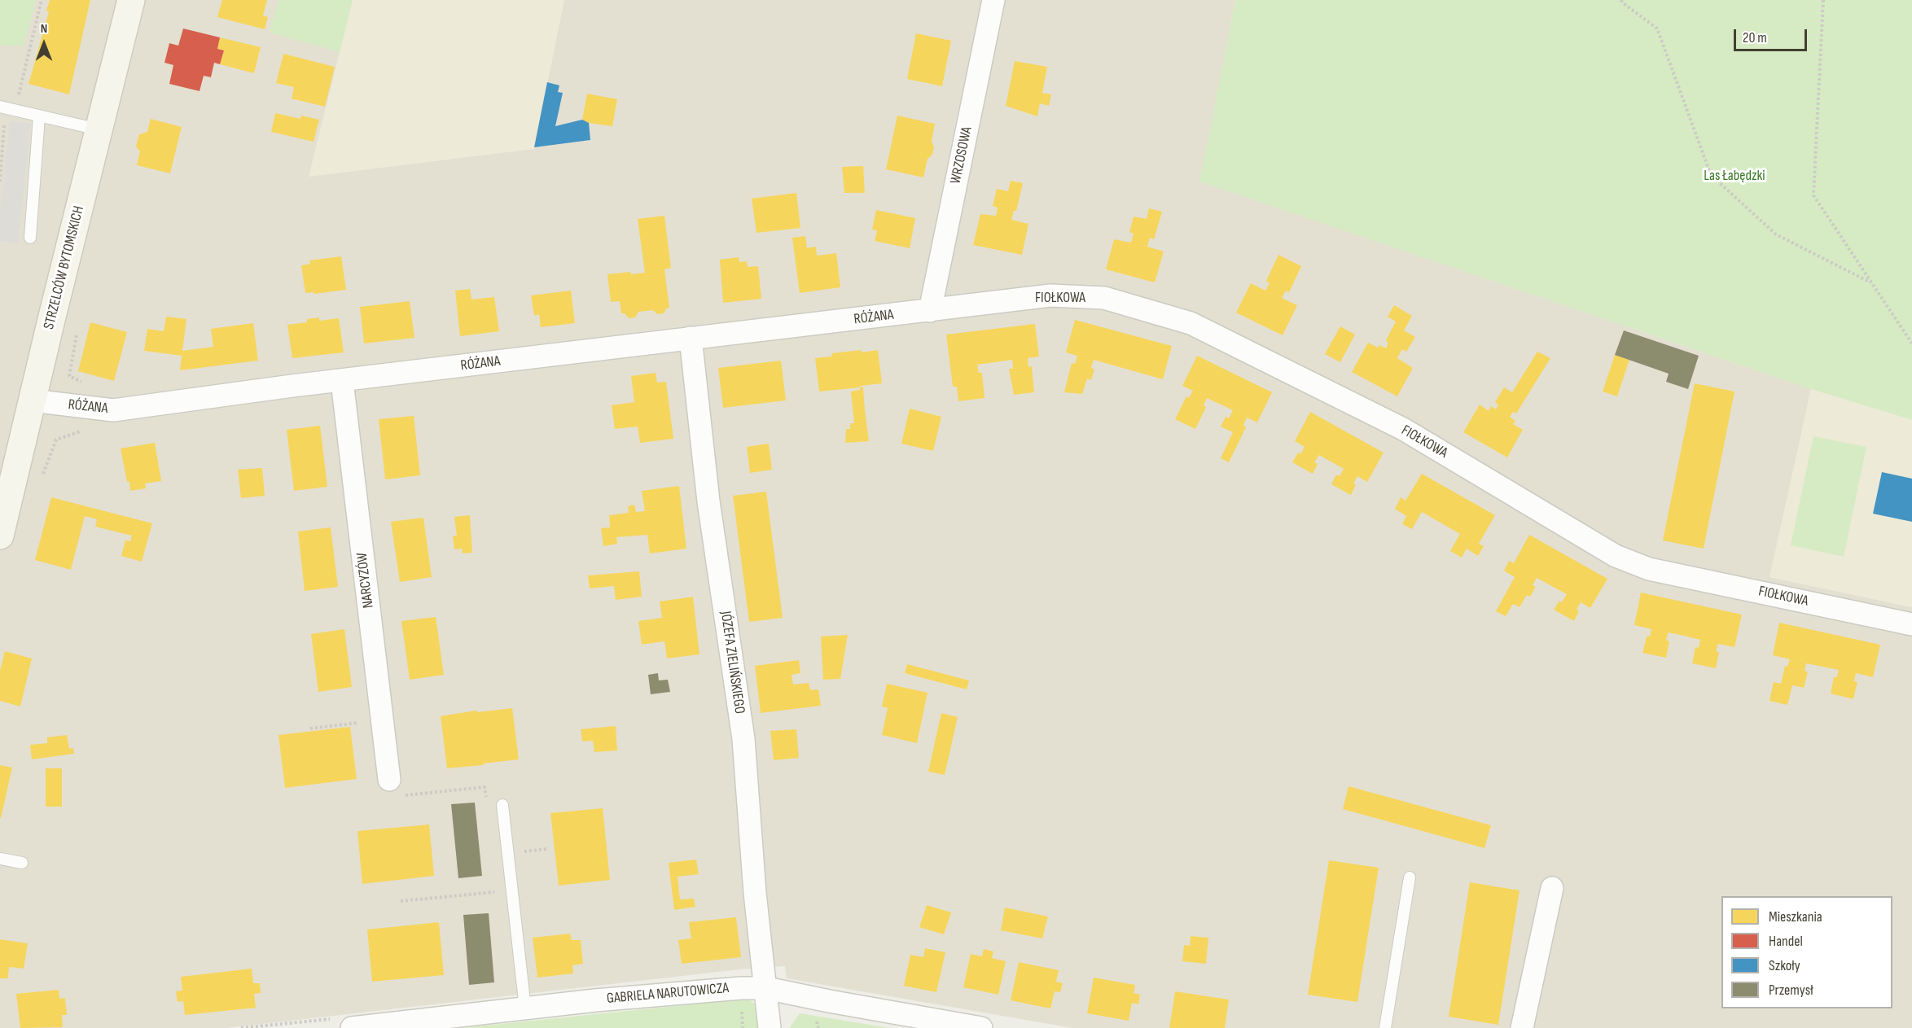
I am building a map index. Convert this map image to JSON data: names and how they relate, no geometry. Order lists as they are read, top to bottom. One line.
{"streets":{"street":["WRZOSOWA","STRZELCÓW BYTOMSKICH","FIOŁKOWA","RÓŻANA","NARCYZÓW","JÓZEFA ZIELIŃSKIEGO","GABRIELA NARUTOWICZA"]},"crossings":[["WRZOSOWA","FIOŁKOWA"],["WRZOSOWA","RÓŻANA"],["STRZELCÓW BYTOMSKICH","RÓŻANA"],["FIOŁKOWA","RÓŻANA"],["RÓŻANA","NARCYZÓW"],["RÓŻANA","JÓZEFA ZIELIŃSKIEGO"],["JÓZEFA ZIELIŃSKIEGO","GABRIELA NARUTOWICZA"]],"parks":["Las Łabędzki"],"legend":["Mieszkania","Handel","Szkoły","Przemysł"],"scale_bar":"20 m","north":"top"}
